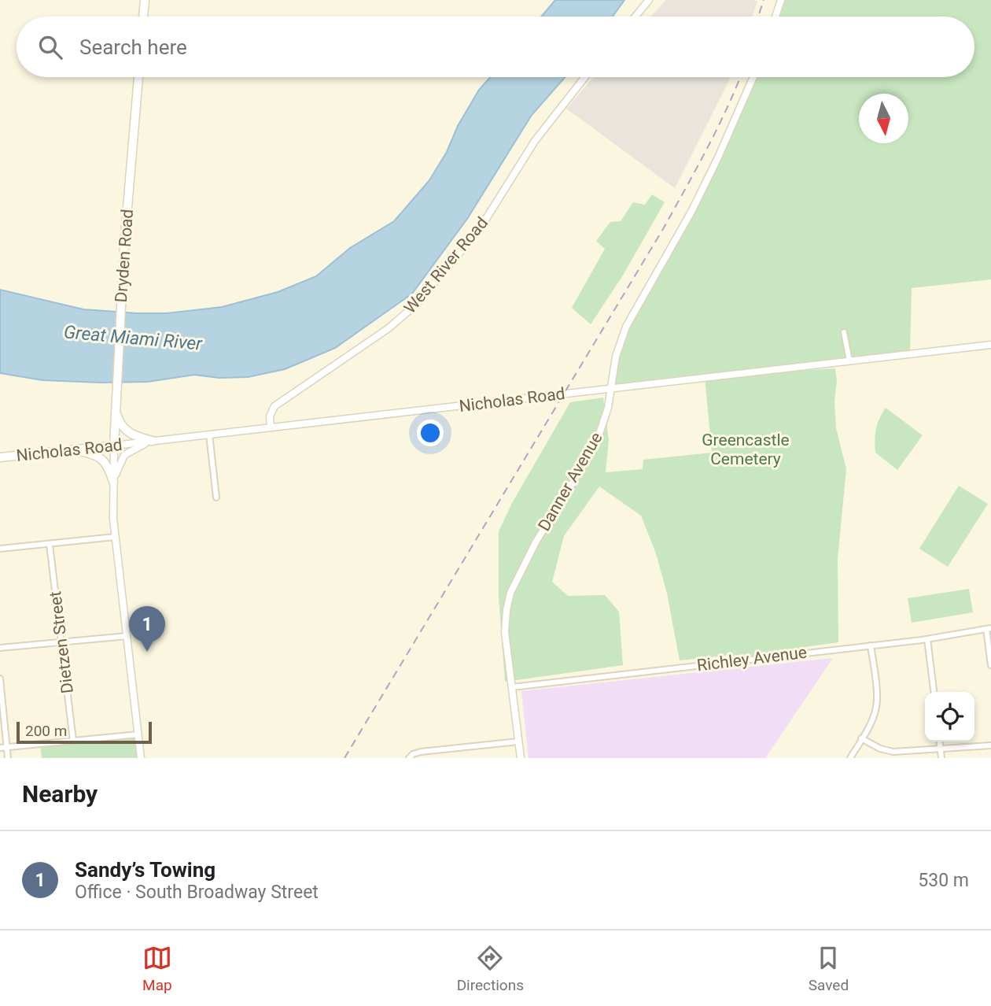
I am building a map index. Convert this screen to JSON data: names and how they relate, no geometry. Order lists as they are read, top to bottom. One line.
{"streets":{"main road":["Dryden Road","Nicholas Road"],"street":["West River Road","Danner Avenue","Dietzen Street","Richley Avenue"]},"crossings":[["Dryden Road","Nicholas Road"],["West River Road","Nicholas Road"],["Nicholas Road","Danner Avenue"],["Danner Avenue","Richley Avenue"]],"water":["Great Miami River"],"parks":["Greencastle Cemetery"],"scale_bar":"200 m","north":"bottom","page":{"search":"Search here","pins":"1","scale":"200 m","heading":"Nearby","list":[{"mark":"1","name":"Sandy’s Towing","note":"Office · South Broadway Street","value":"530 m"}],"nav":["Map","Directions","Saved"]}}
